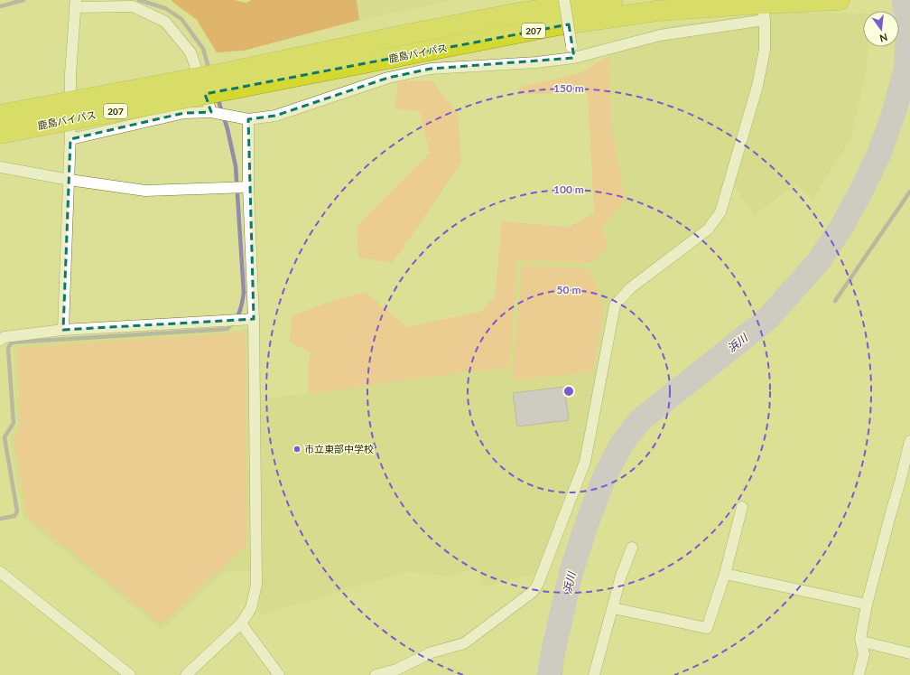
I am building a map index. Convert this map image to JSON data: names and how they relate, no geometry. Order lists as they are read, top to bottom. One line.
{"streets":{"highway":["207","鹿島バイパス"]},"water":["浜川"],"places":["市立東部中学校"],"north":"bottom","rings":["150 m","100 m","50 m"]}
